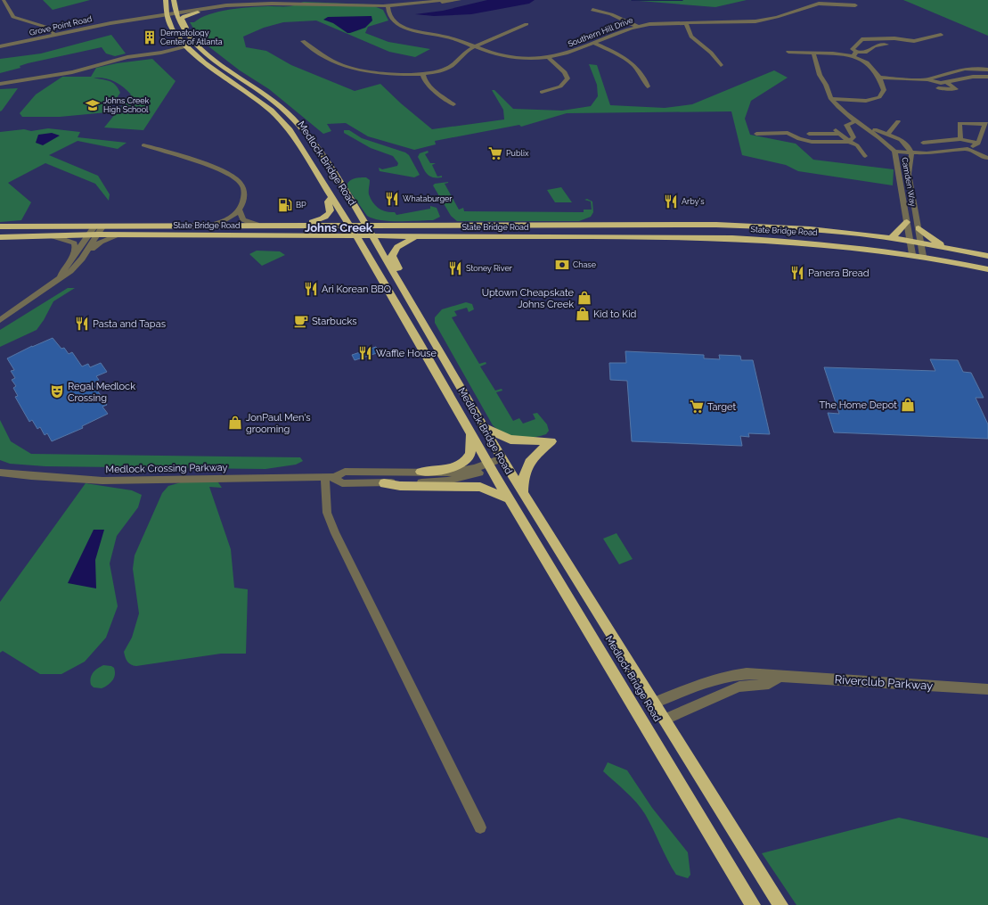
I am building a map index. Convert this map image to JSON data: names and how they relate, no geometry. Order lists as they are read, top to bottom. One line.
{"streets":{"highway":["Medlock Bridge Road","State Bridge Road"],"street":["Grove Point Road","Southern Hill Drive","Camden Way","Medlock Crossing Parkway","Riverclub Parkway"]},"crossings":[["Grove Point Road","Medlock Bridge Road"],["Medlock Bridge Road","State Bridge Road"],["Medlock Bridge Road","Medlock Crossing Parkway"],["Medlock Bridge Road","Riverclub Parkway"],["Camden Way","State Bridge Road"]],"districts":["Johns Creek"],"places":{"building":["Dermatology Center of Atlanta"],"school or university":["Johns Creek High School"],"supermarket":["Publix","Target"],"restaurant":["Whataburger","Arby's","Stoney River","Panera Bread","Ari Korean BBQ","Pasta and Tapas","Waffle House"],"fuel station":["BP"],"bank":["Chase"],"shop":["Uptown Cheapskate Johns Creek","Kid to Kid","The Home Depot","JonPaul Men's grooming"],"cafe":["Starbucks"],"theatre":["Regal Medlock Crossing"]}}
